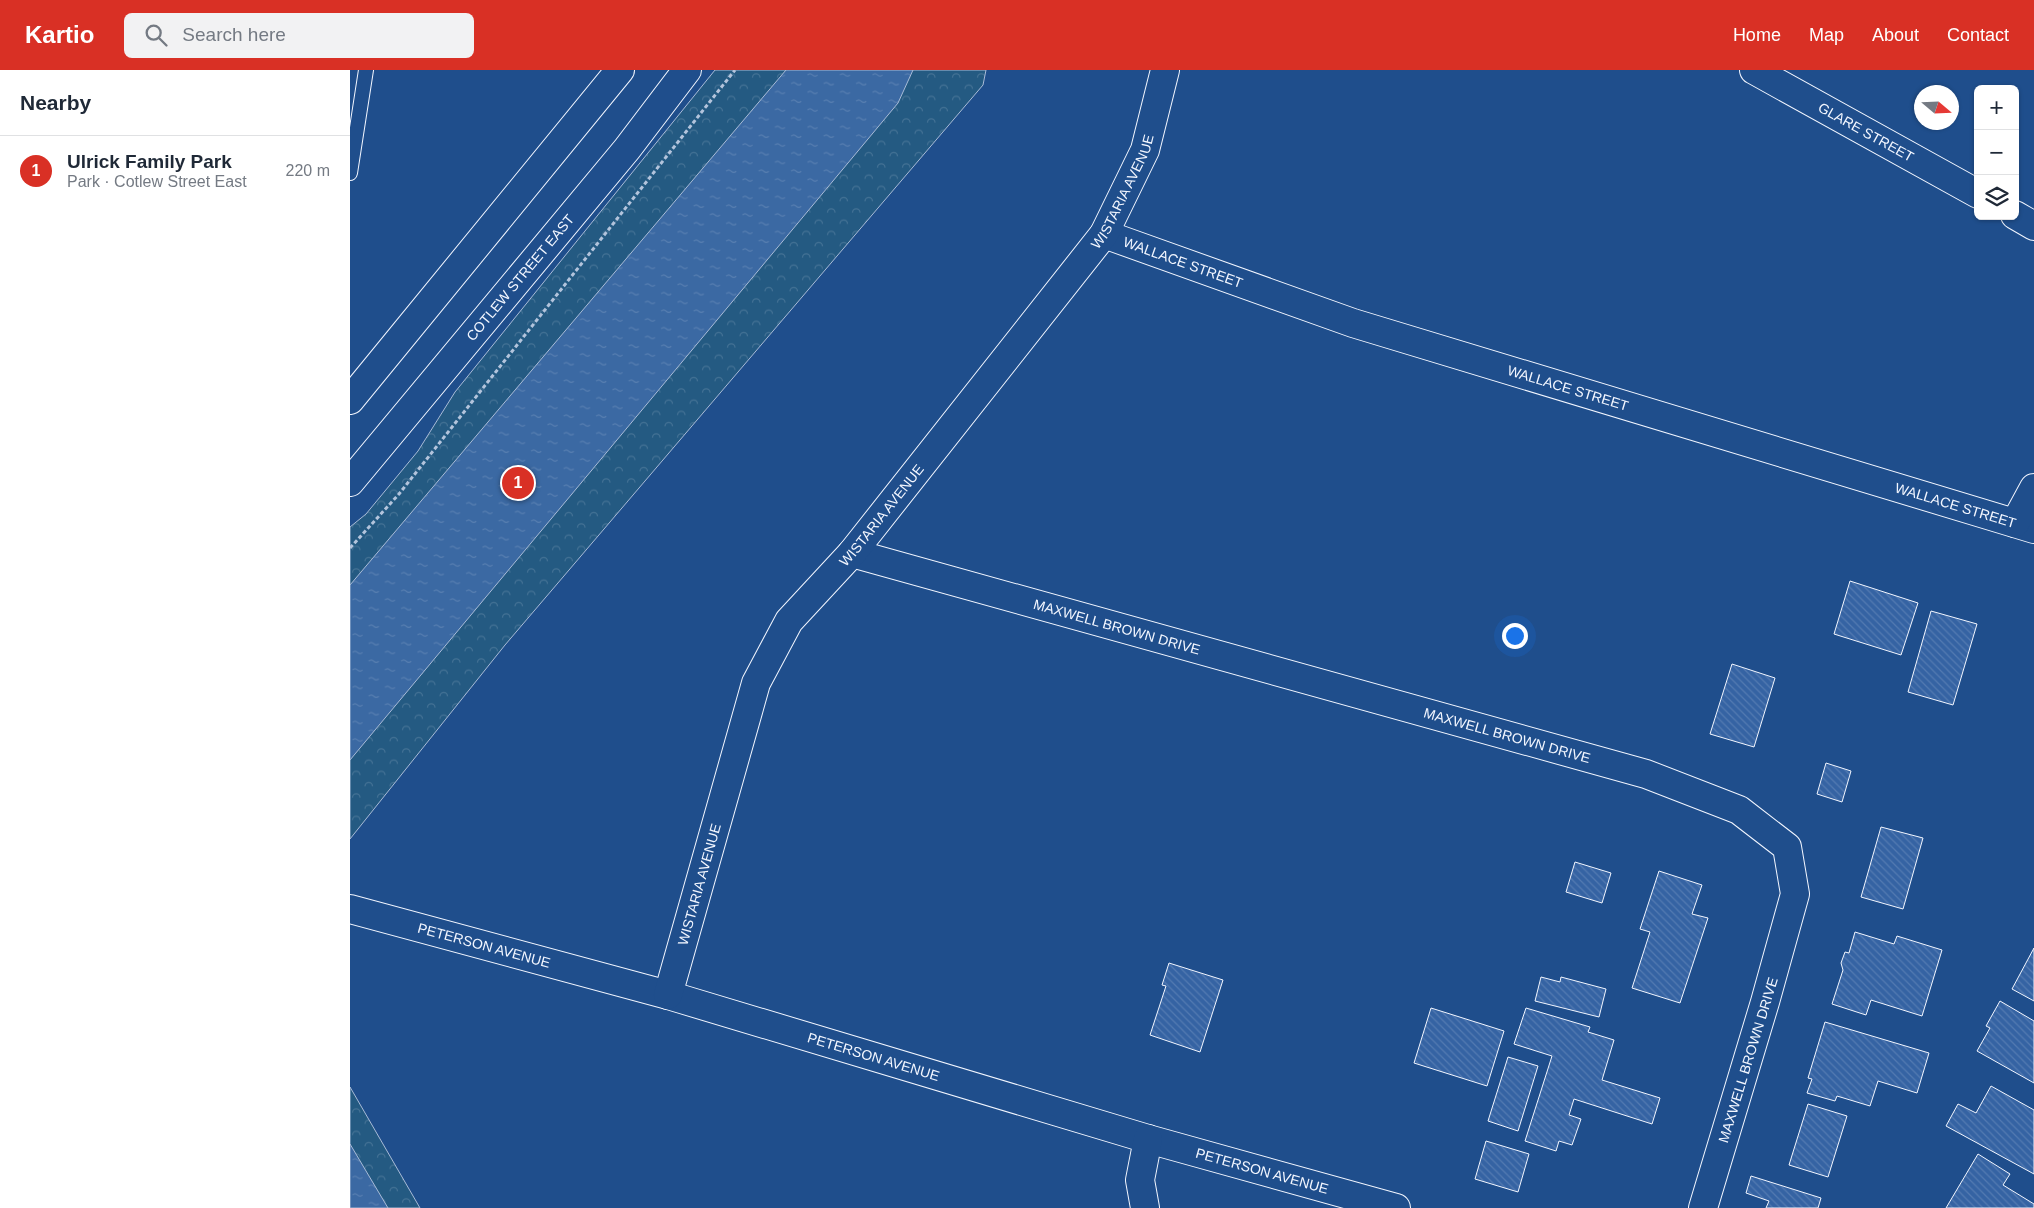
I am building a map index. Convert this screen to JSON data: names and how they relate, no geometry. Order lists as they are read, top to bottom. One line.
{"streets":{"street":["GLARE STREET","WISTARIA AVENUE","WALLACE STREET","COTLEW STREET EAST","MAXWELL BROWN DRIVE","PETERSON AVENUE"]},"crossings":[["WISTARIA AVENUE","WALLACE STREET"],["WISTARIA AVENUE","MAXWELL BROWN DRIVE"],["WISTARIA AVENUE","PETERSON AVENUE"]],"north":"right","page":{"header":"Kartio","search":"Search here","nav":["Home","Map","About","Contact"],"heading":"Nearby","map_buttons":["+","−"],"list":[{"mark":"1","name":"Ulrick Family Park","note":"Park · Cotlew Street East","value":"220 m"}],"pins":"1"}}
